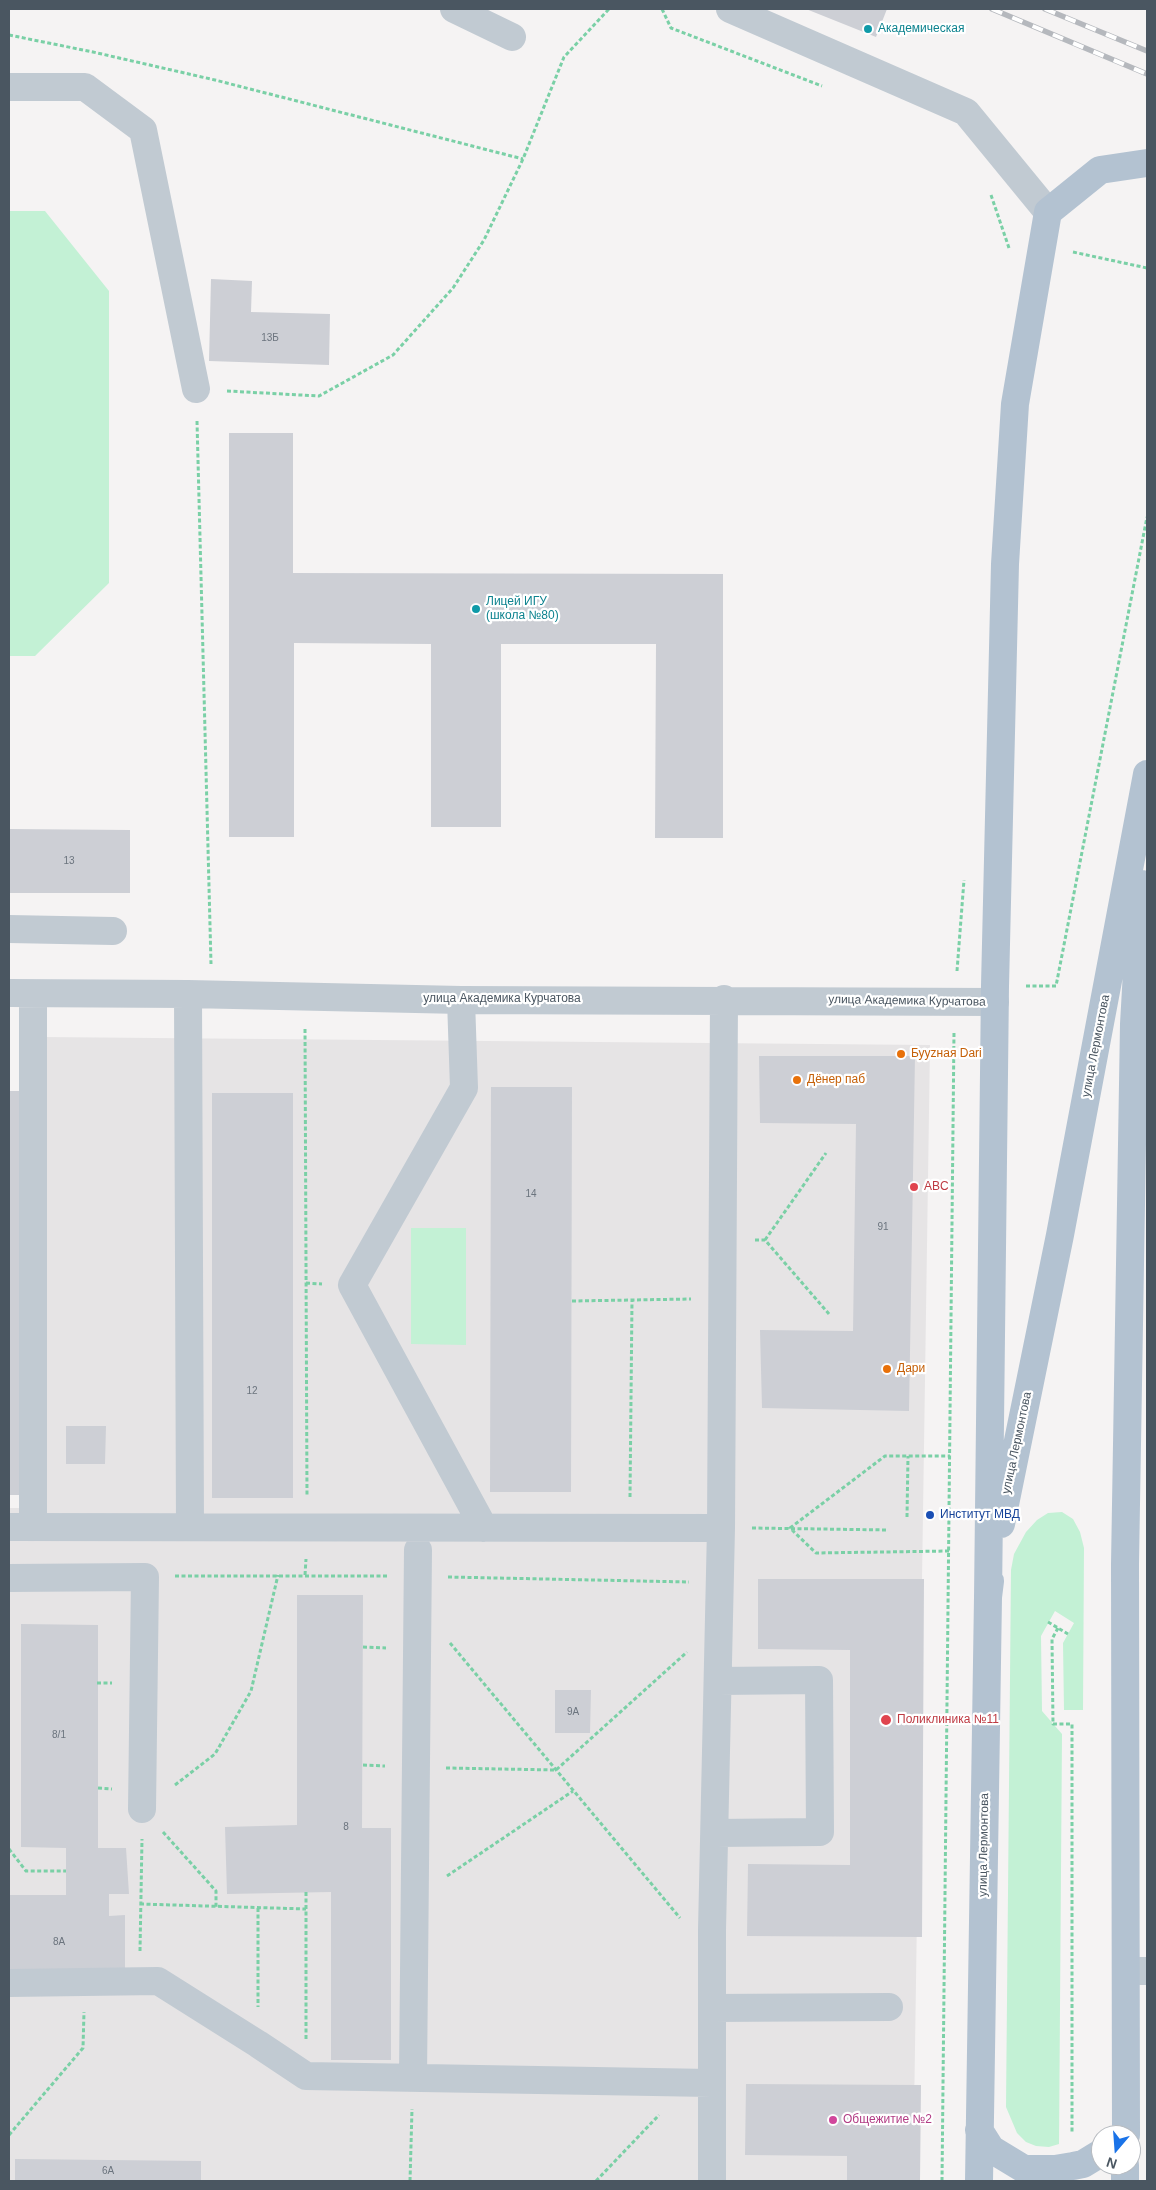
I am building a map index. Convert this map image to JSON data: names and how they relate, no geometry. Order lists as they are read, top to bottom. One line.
{"streets":{"main road":["улица Лермонтова"],"street":["улица Академика Курчатова"]},"places":["Академическая","Лицей ИГУ (школа №80)","Бууzная Dari","Дёнер паб","ABC","Дари","Институт МВД","Поликлиника №11","Общежитие №2"],"house_numbers":["13Б","13","14","91","12","9А","8/1","8","8А","6А"],"north":"bottom"}
